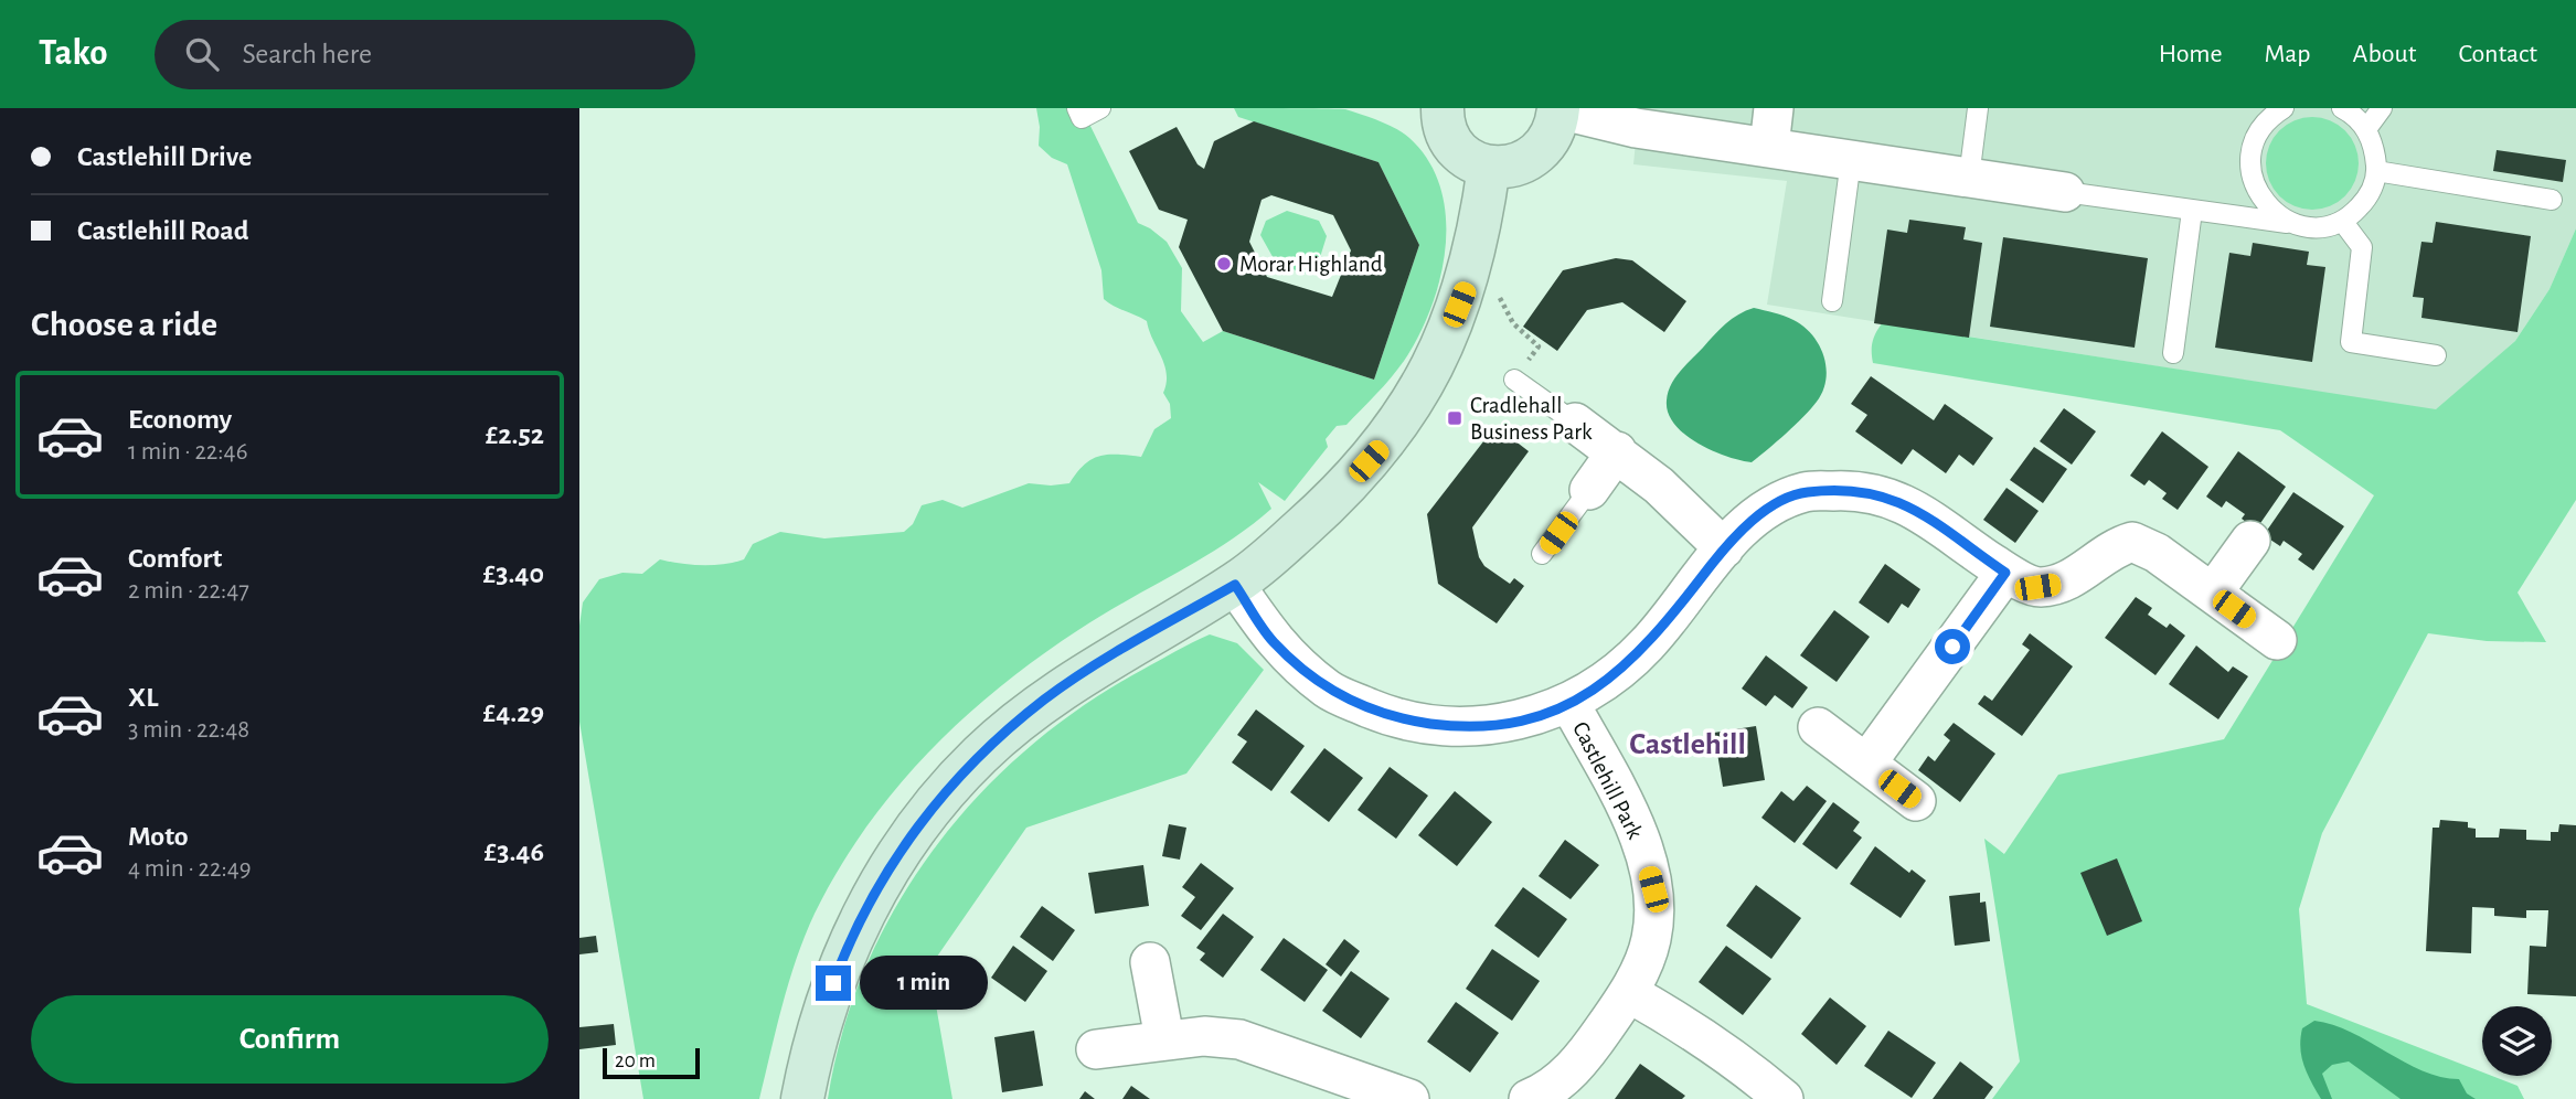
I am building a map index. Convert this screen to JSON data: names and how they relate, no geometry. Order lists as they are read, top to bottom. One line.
{"streets":{"street":["Castlehill Park"]},"districts":["Castlehill"],"places":{"other":["Morar Highland"],"transit":["Cradlehall Business Park"]},"scale_bar":"20 m","page":{"header":"Tako","search":"Search here","nav":["Home","Map","About","Contact"],"banner":["Castlehill Drive","Castlehill Road"],"heading":"Choose a ride","list":[{"name":"Economy","note":"1 min · 22:46","value":"£2.52"},{"name":"Comfort","note":"2 min · 22:47","value":"£3.40"},{"name":"XL","note":"3 min · 22:48","value":"£4.29"},{"name":"Moto","note":"4 min · 22:49","value":"£3.46"}],"bubble":"1 min","buttons":"Confirm","scale":"20 m"}}
